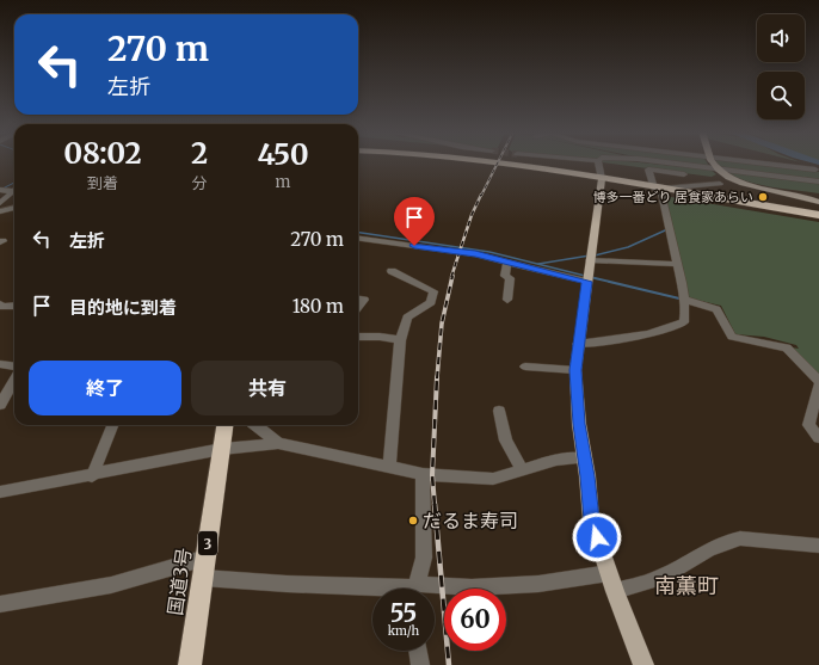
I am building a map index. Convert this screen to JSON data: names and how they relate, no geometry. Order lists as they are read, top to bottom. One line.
{"streets":{"highway":["3","国道3号"]},"districts":["南薫町"],"places":["博多一番どり 居食家あらい","だるま寿司"],"page":{"turn":["270 m","左折"],"eta":["08:02","到着","2","分","450","m"],"list":[{"name":"左折","value":"270 m"},{"name":"目的地に到着","value":"180 m"}],"buttons":["終了","共有"],"speed":"55 km/h","limit":"60"}}
